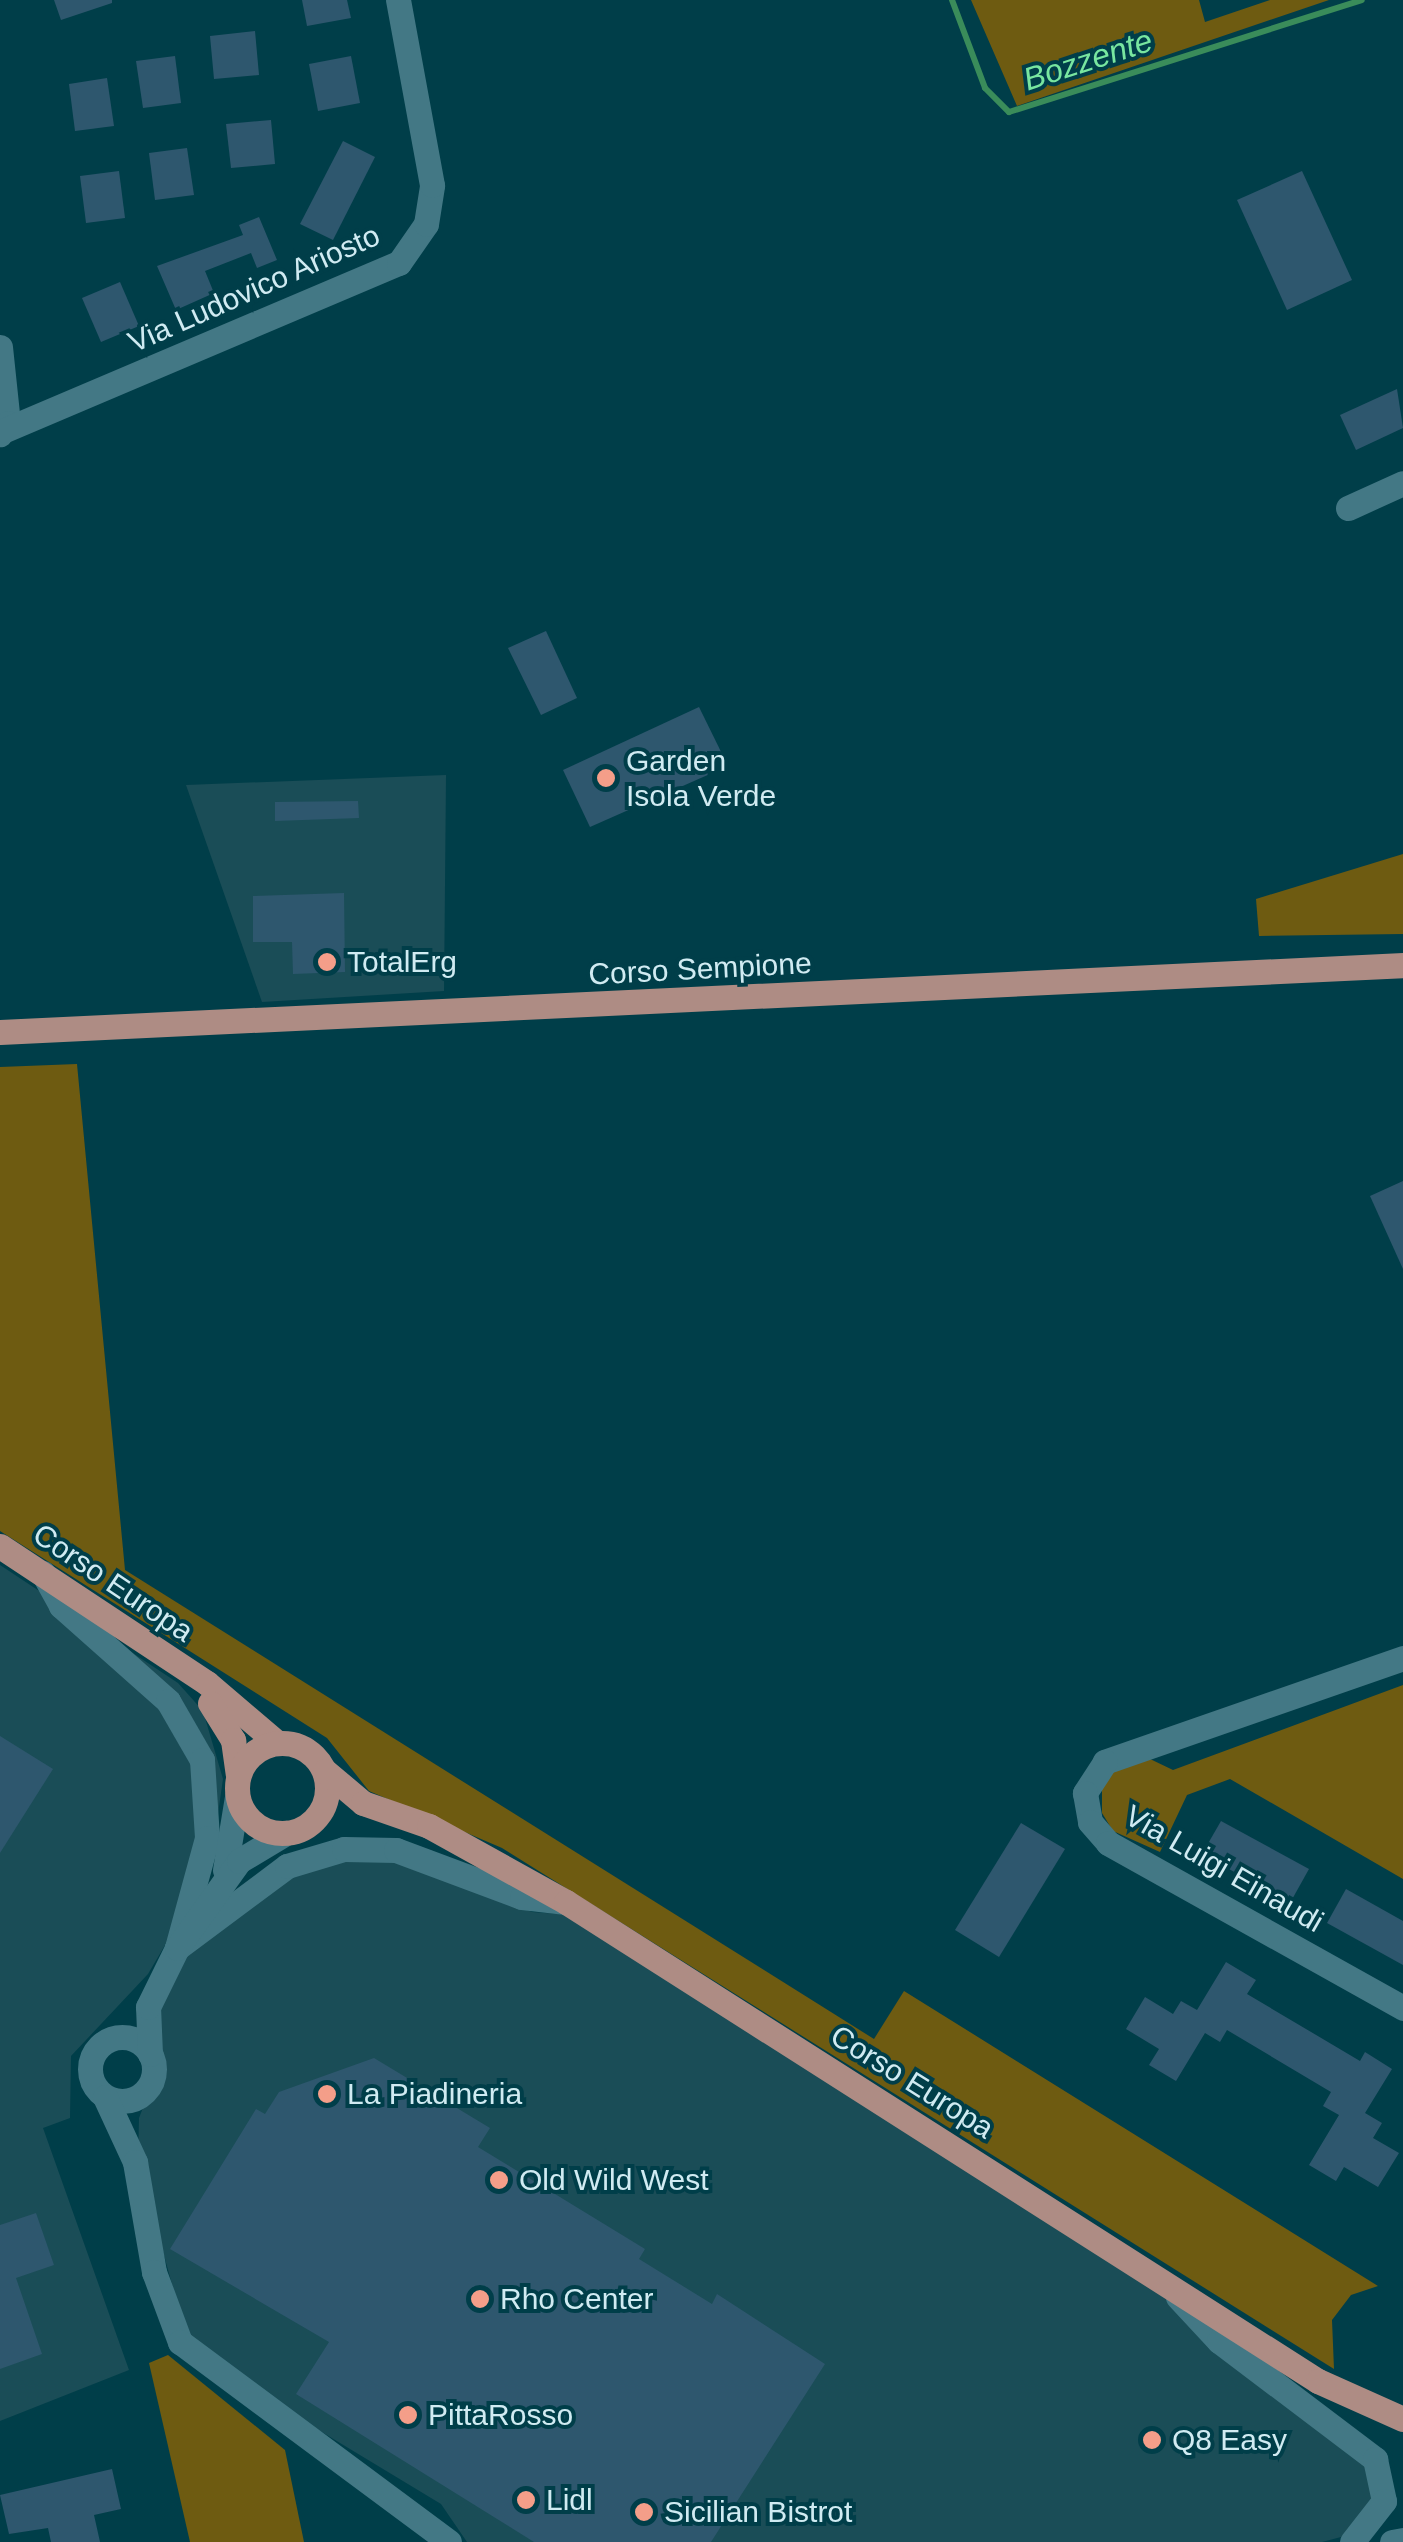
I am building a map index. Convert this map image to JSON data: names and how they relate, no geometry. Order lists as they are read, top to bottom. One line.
{"streets":{"main road":["Corso Sempione","Corso Europa"],"street":["Via Ludovico Ariosto","Via Luigi Einaudi"]},"water":["Bozzente"],"places":["Garden Isola Verde","TotalErg","La Piadineria","Old Wild West","Rho Center","PittaRosso","Q8 Easy","Lidl","Sicilian Bistrot"]}
